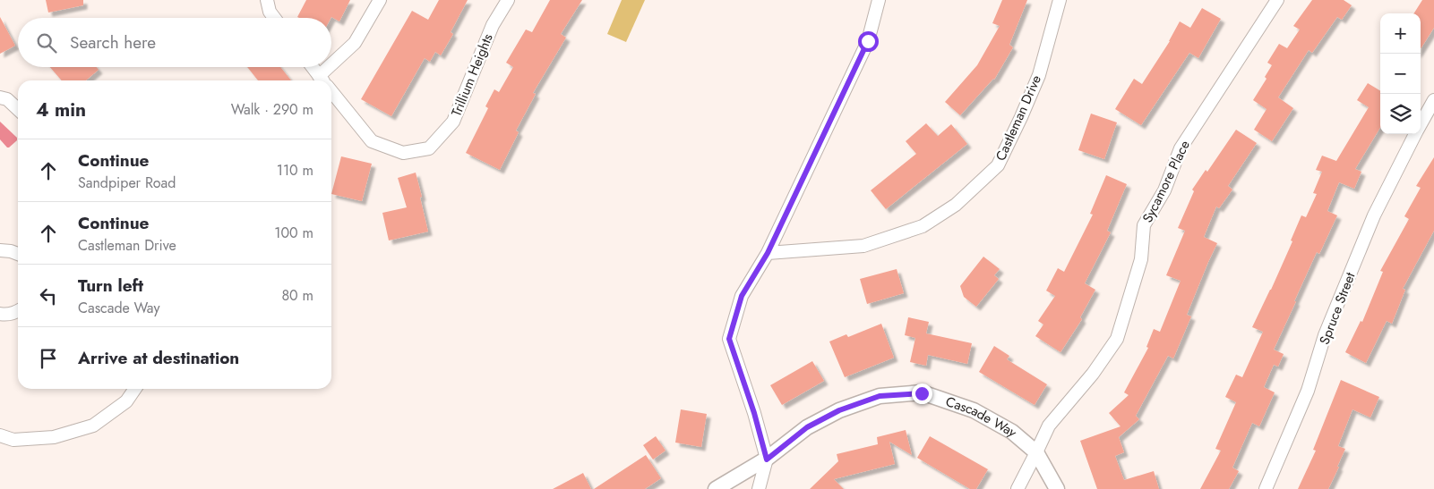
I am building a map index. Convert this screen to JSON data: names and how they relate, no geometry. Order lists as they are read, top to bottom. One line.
{"streets":{"street":["Trillium Heights","Castleman Drive","Sycamore Place","Spruce Street","Cascade Way"]},"crossings":[["Sycamore Place","Cascade Way"]],"page":{"map_buttons":["+","−"],"search":"Search here","heading":["4 min","Walk · 290 m"],"list":[["Continue","Sandpiper Road","110 m"],["Continue","Castleman Drive","100 m"],["Turn left","Cascade Way","80 m"],"Arrive at destination"]}}
